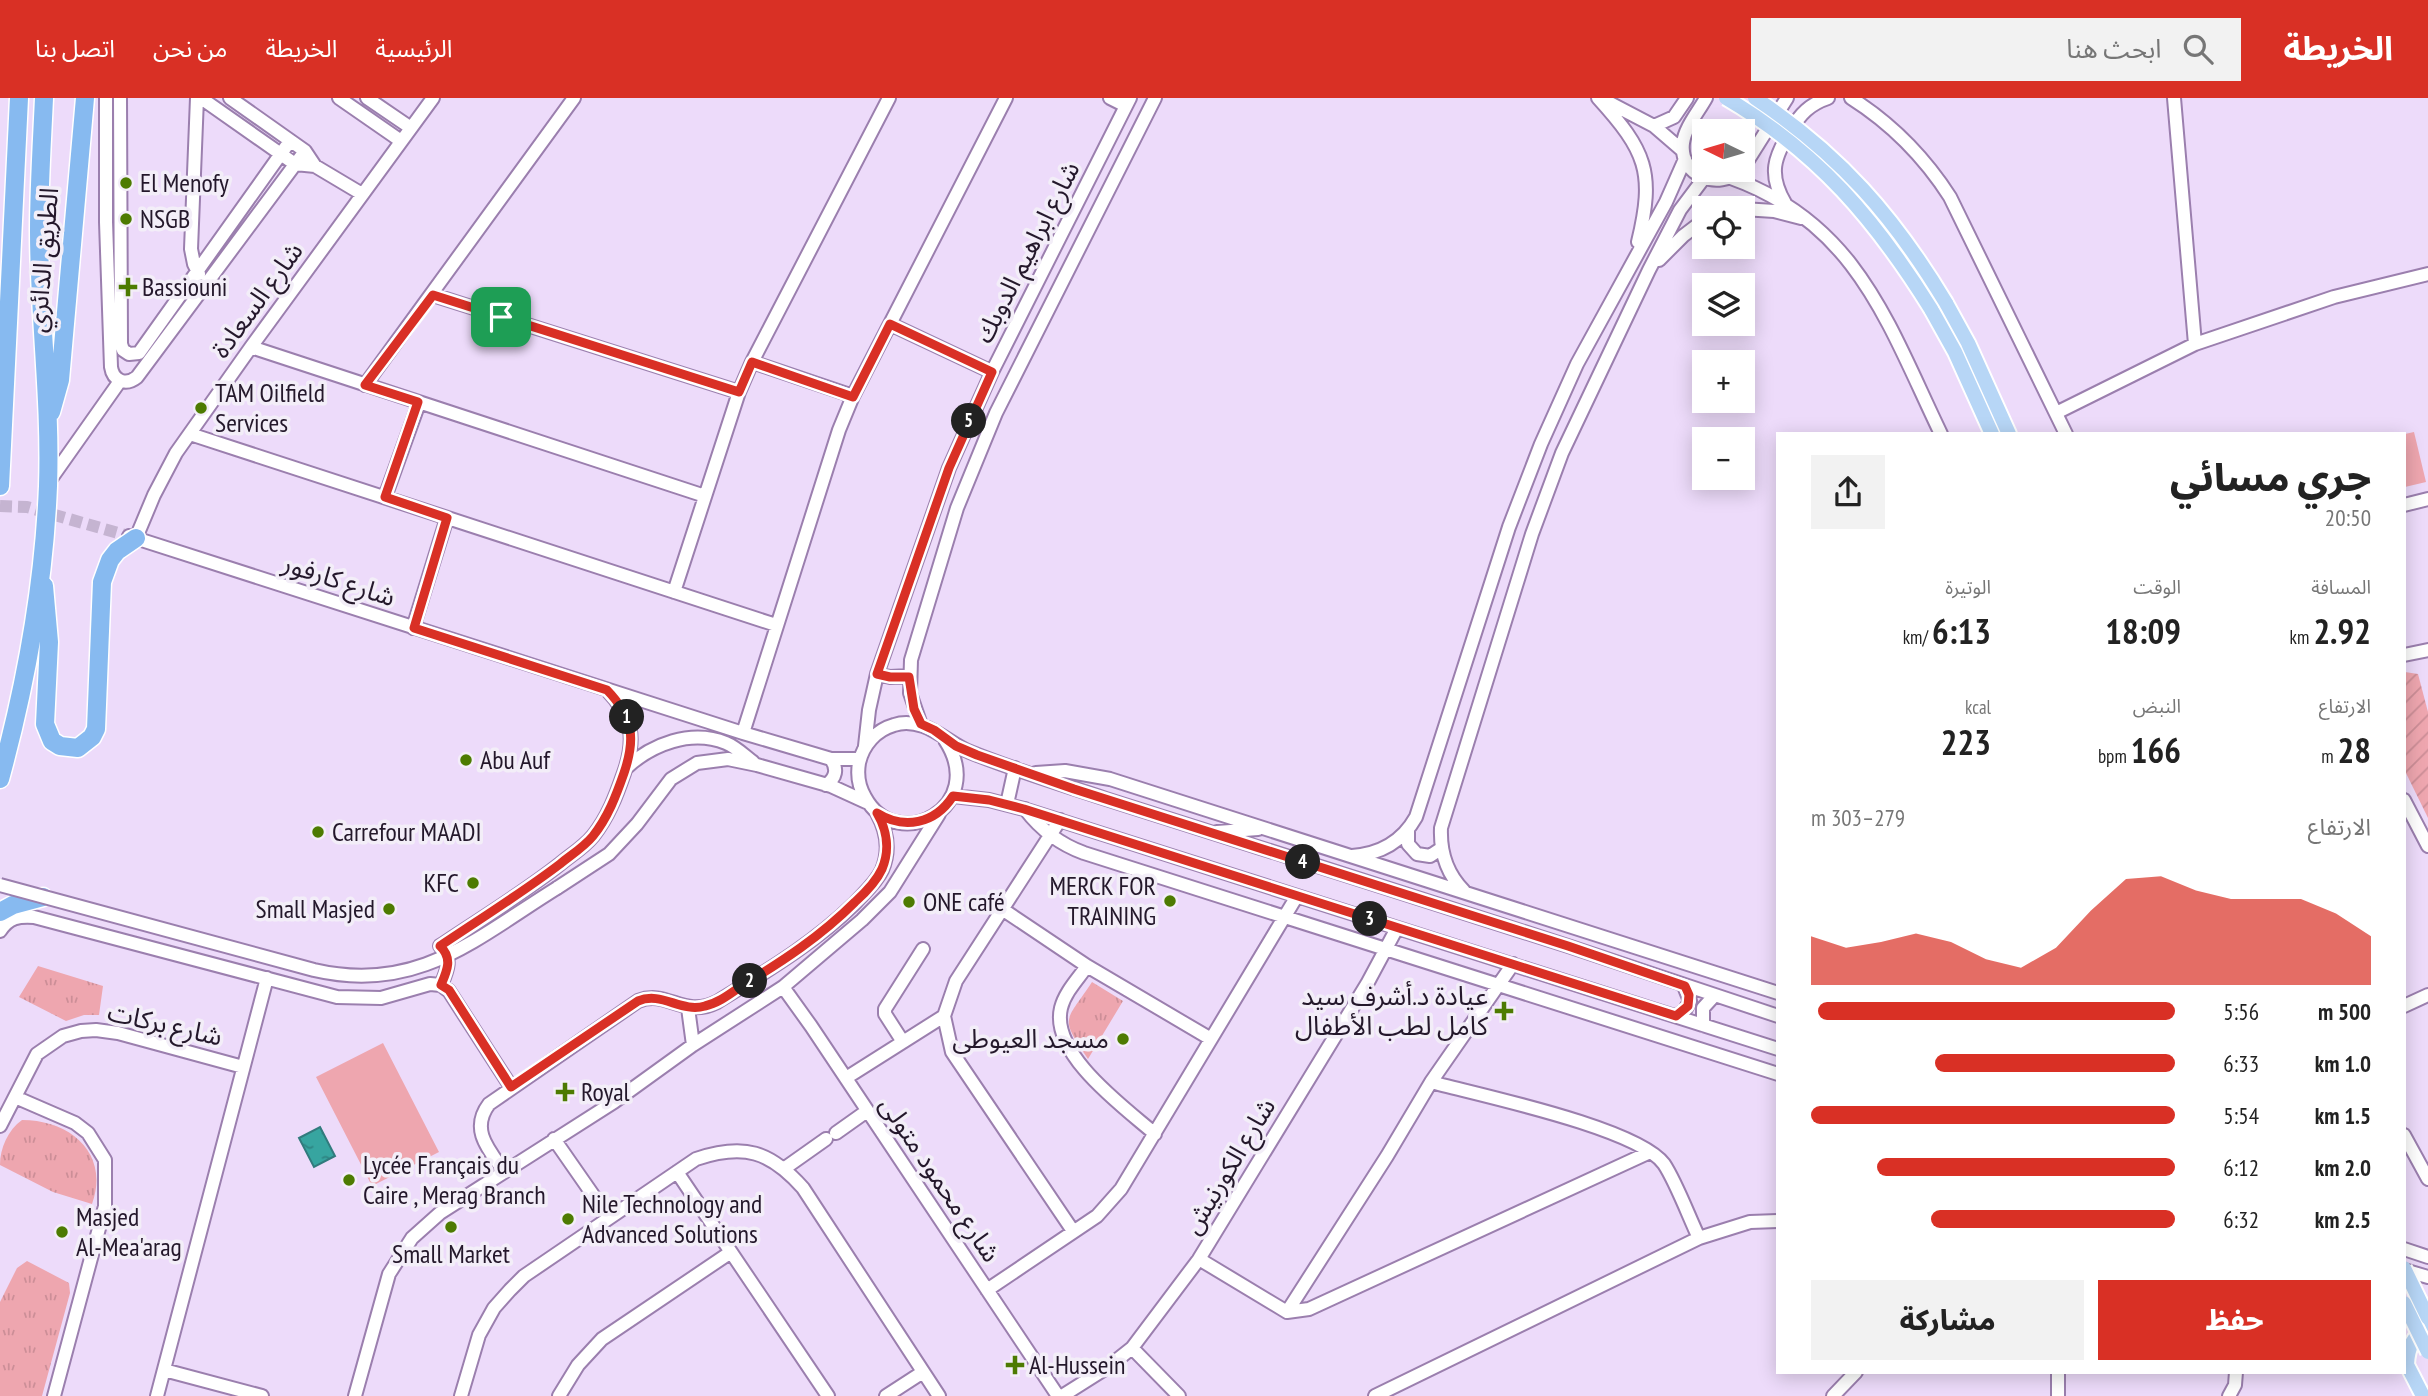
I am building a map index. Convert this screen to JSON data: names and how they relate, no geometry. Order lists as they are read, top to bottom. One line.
{"streets":{"highway":["الطريق الدائري"],"street":["شارع ابراهيم الدوبك","شارع السعادة","شارع كارفور","شارع بركات","شارع الكورنيش","شارع محمود متولى"]},"crossings":[["شارع ابراهيم الدوبك","شارع كارفور"],["شارع السعادة","شارع كارفور"],["شارع الكورنيش","شارع محمود متولى"]],"places":{"other":["El Menofy","NSGB","TAM Oilfield Services","Abu Auf","Carrefour MAADI","KFC","MERCK FOR TRAINING","ONE café","Small Masjed","مسجد العيوطى","Lycée Français du Caire , Merag Branch","Nile Technology and Advanced Solutions","Small Market","Masjed Al-Mea'arag"],"health":["Bassiouni","عيادة د.أشرف سيد كامل لطب الأطفال","Royal","Al-Hussein"]},"north":"left","page":{"header":"الخريطة","search":"ابحث هنا","nav":["الرئيسية","الخريطة","من نحن","اتصل بنا"],"map_buttons":["+","−"],"pins":["5","1","4","3","2"],"heading":["جري مسائي","20:50"],"stats":[["المسافة","2.92 km"],["الوقت","18:09"],["الوتيرة","6:13 /km"],["الارتفاع","28 m"],["النبض","166 bpm"],["kcal","223"]],"chart":["الارتفاع","279–303 m"],"list":[{"name":"500 m","note":"5:56"},{"name":"1.0 km","note":"6:33"},{"name":"1.5 km","note":"5:54"},{"name":"2.0 km","note":"6:12"},{"name":"2.5 km","note":"6:32"}],"buttons":["حفظ","مشاركة"]}}
